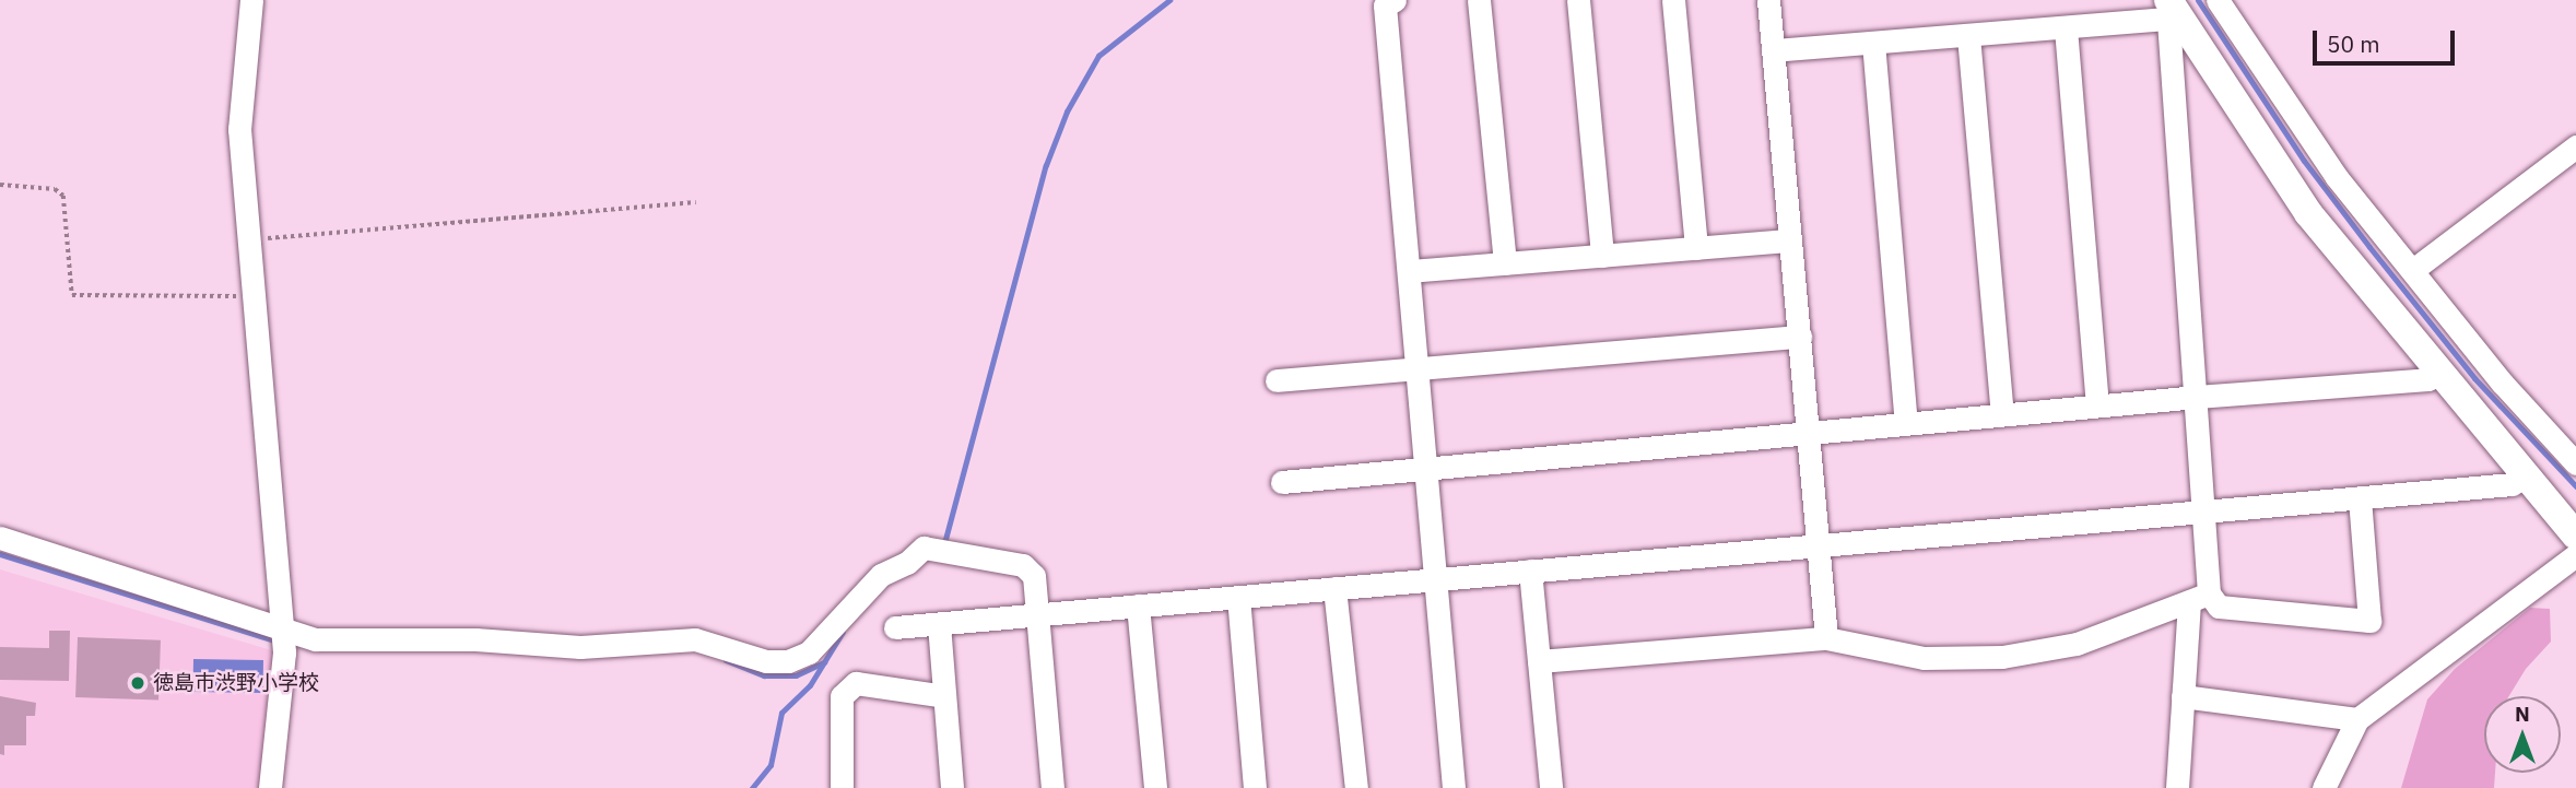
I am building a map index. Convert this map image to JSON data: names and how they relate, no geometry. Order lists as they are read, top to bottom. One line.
{"places":["徳島市渋野小学校"],"scale_bar":"50 m","north":"top"}
